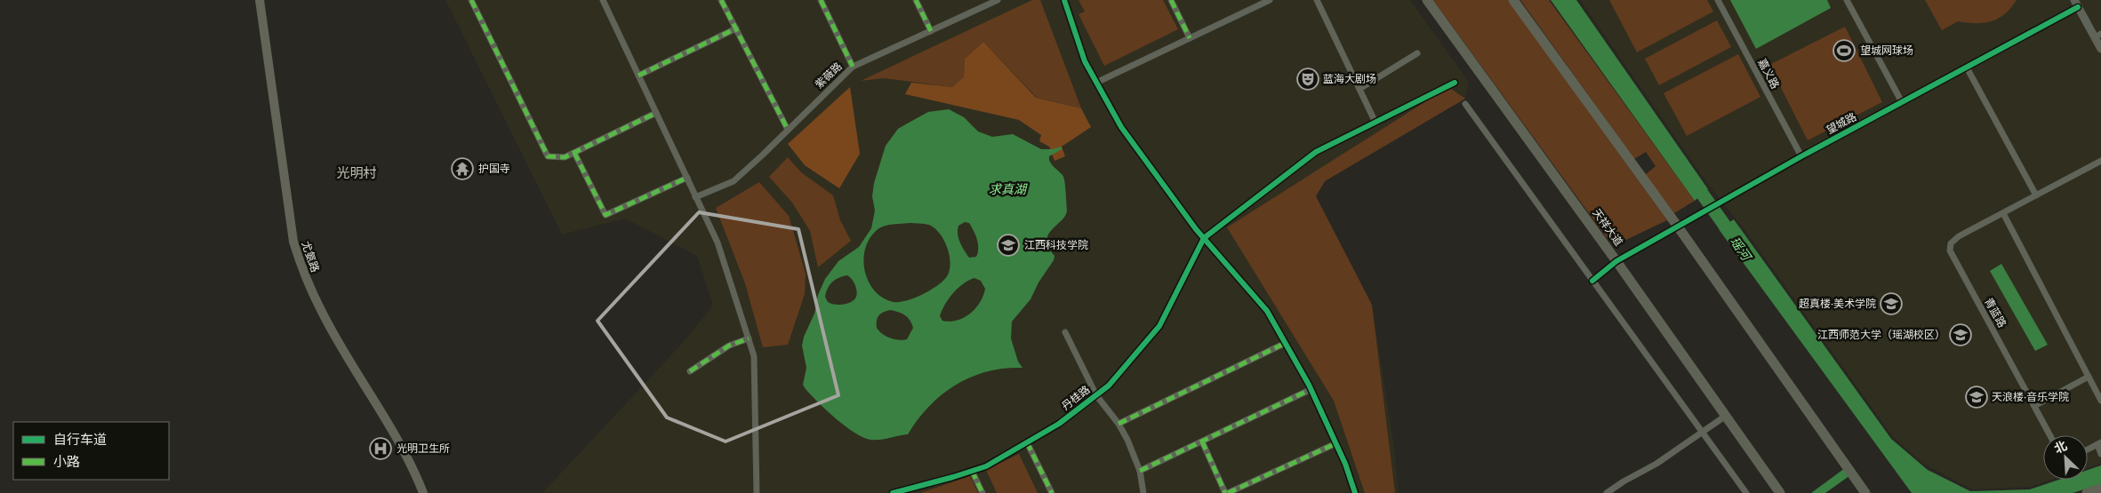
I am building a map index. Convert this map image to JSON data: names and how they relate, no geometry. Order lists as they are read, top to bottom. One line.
{"streets":{"main road":["天祥大道","尤氨路"],"street":["嘉义路","紫薇路","望城路","青蓝路","丹桂路"]},"crossings":[["嘉义路","望城路"],["望城路","天祥大道"]],"districts":["光明村"],"water":["求真湖","瑶河"],"places":{"sports":["望城网球场"],"theatre":["蓝海大剧场"],"temple":["护国寺"],"school or university":["江西科技学院","超真楼·美术学院","江西师范大学（瑶湖校区）","天浪楼·音乐学院"],"hospital":["光明卫生所"]},"legend":["自行车道","小路"],"north":"top left"}
